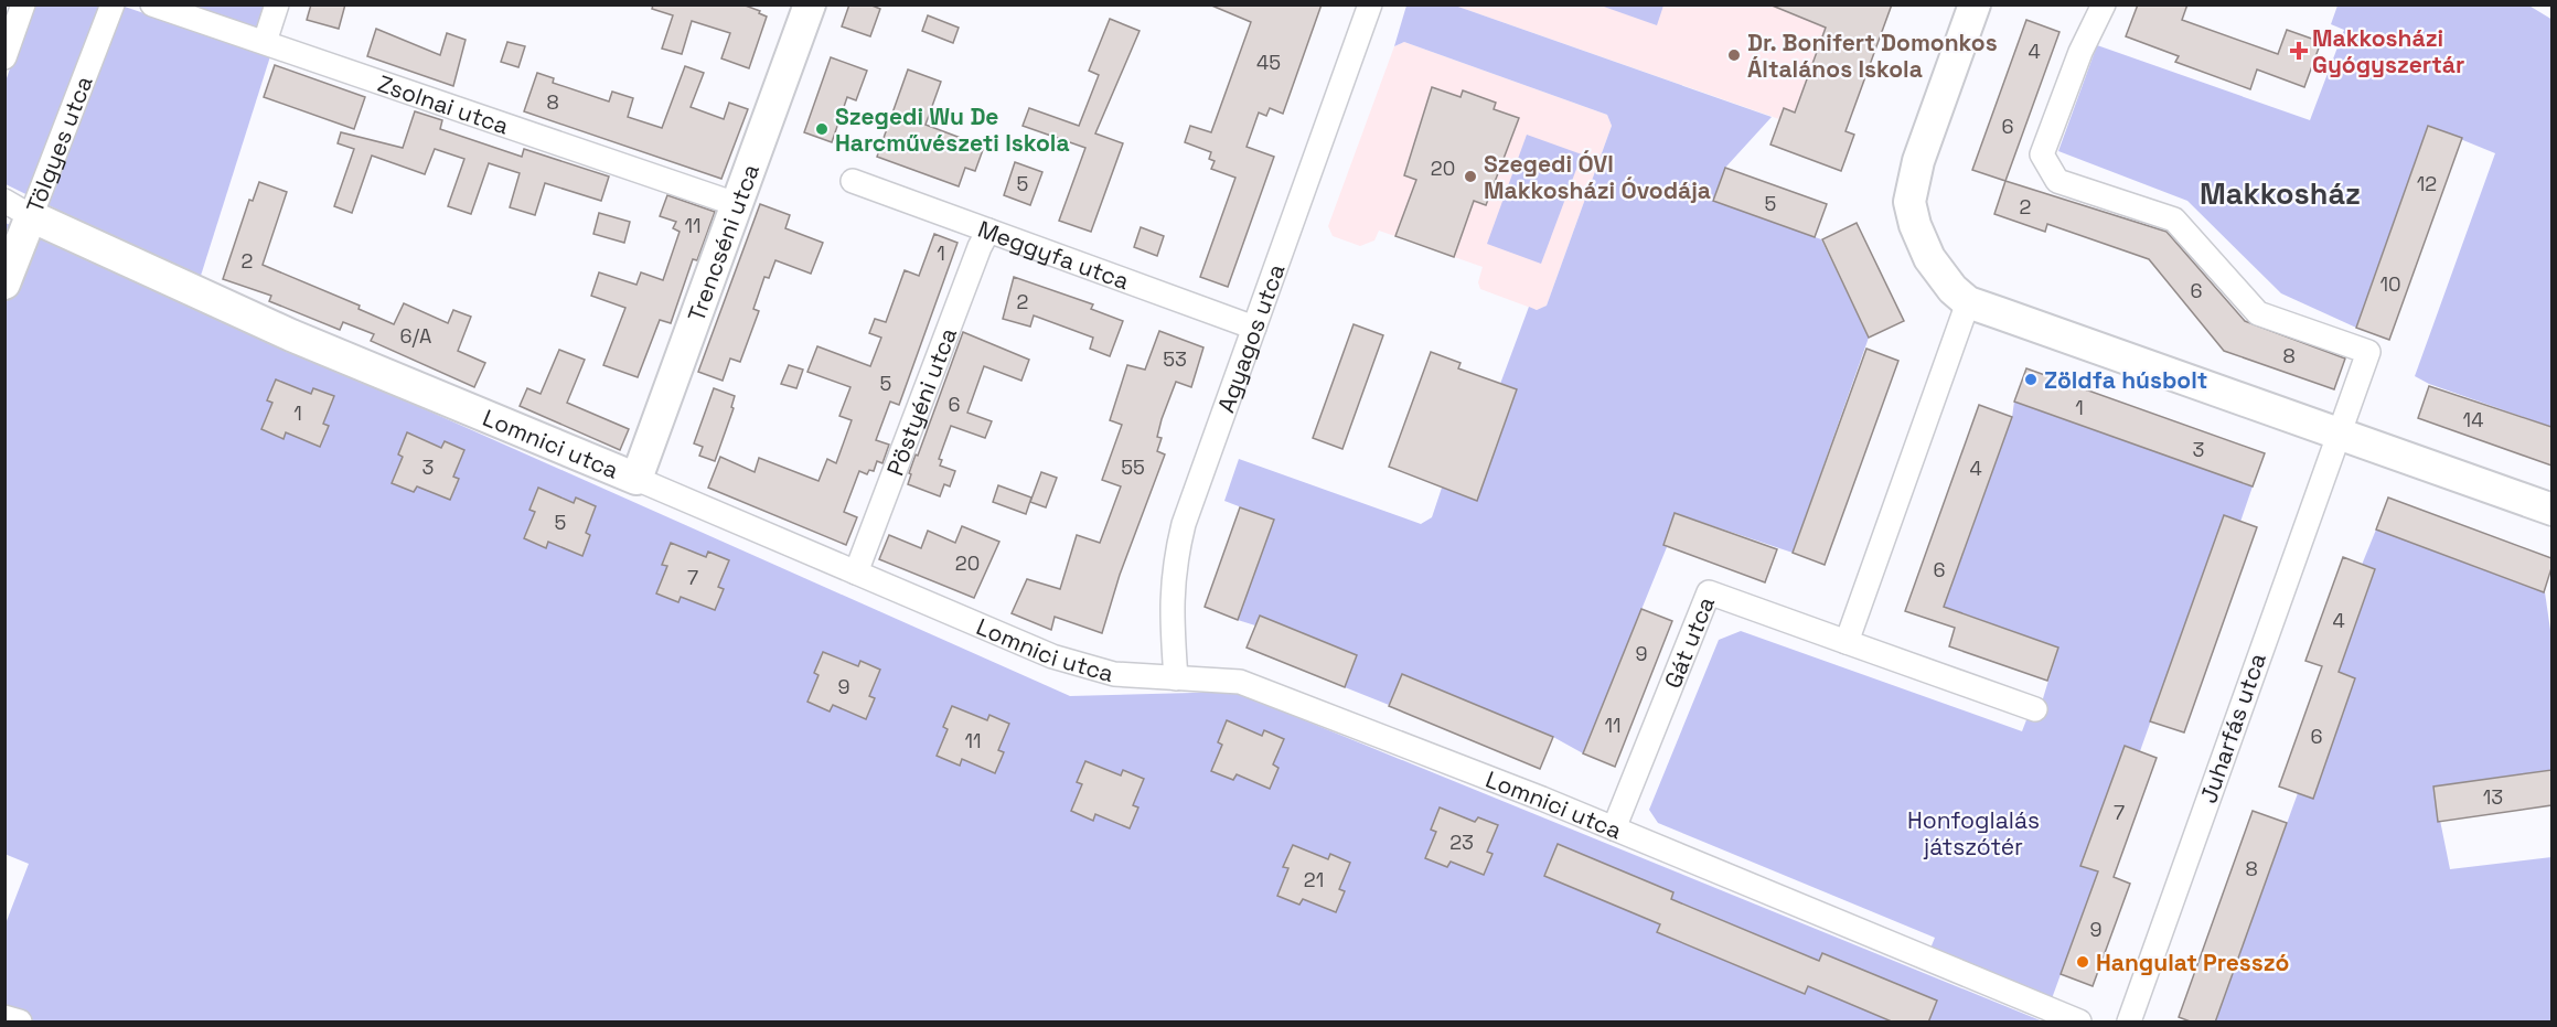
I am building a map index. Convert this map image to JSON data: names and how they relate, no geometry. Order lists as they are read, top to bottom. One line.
{"streets":{"street":["Zsolnai utca","Tölgyes utca","Trencséni utca","Meggyfa utca","Agyagos utca","Pöstyéni utca","Lomnici utca","Gát utca","Juharfás utca"]},"crossings":[["Zsolnai utca","Trencséni utca"],["Tölgyes utca","Lomnici utca"],["Trencséni utca","Lomnici utca"],["Meggyfa utca","Agyagos utca"],["Meggyfa utca","Pöstyéni utca"],["Agyagos utca","Lomnici utca"],["Pöstyéni utca","Lomnici utca"],["Lomnici utca","Gát utca"]],"districts":["Makkosház"],"parks":["Honfoglalás játszótér"],"places":{"health":["Makkosházi Gyógyszertár"],"other":["Dr. Bonifert Domonkos Általános Iskola","Szegedi Wu De Harcművészeti Iskola","Szegedi ÓVI Makkosházi Óvodája","Zöldfa húsbolt","Hangulat Presszó"]},"house_numbers":["4","45","8","6","20","5","12","5","2","11","1","2","10","6","2","6/A","8","53","5","6","1","1","14","3","3","55","4","5","20","6","7","4","9","9","11","6","11","13","7","23","8","21","9"]}
